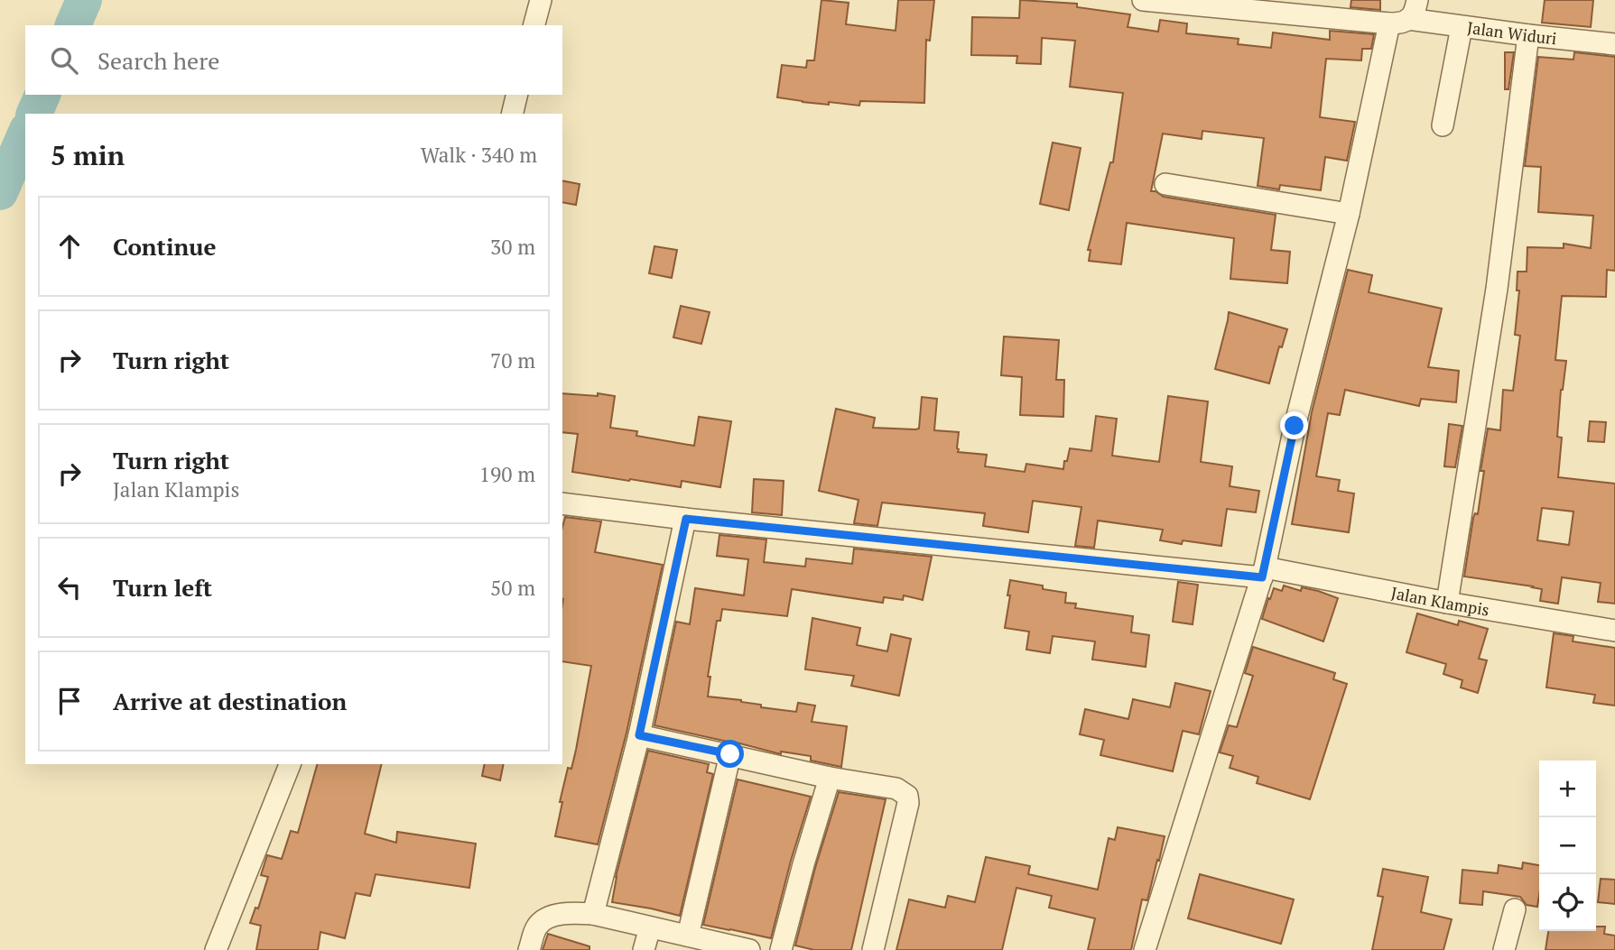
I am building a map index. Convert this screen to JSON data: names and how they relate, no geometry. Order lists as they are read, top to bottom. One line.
{"streets":{"street":["Jalan Widuri","Jalan Klampis"]},"page":{"search":"Search here","heading":["5 min","Walk · 340 m"],"list":[["Continue","30 m"],["Turn right","70 m"],["Turn right","Jalan Klampis","190 m"],["Turn left","50 m"],"Arrive at destination"],"map_buttons":["+","−"]}}
